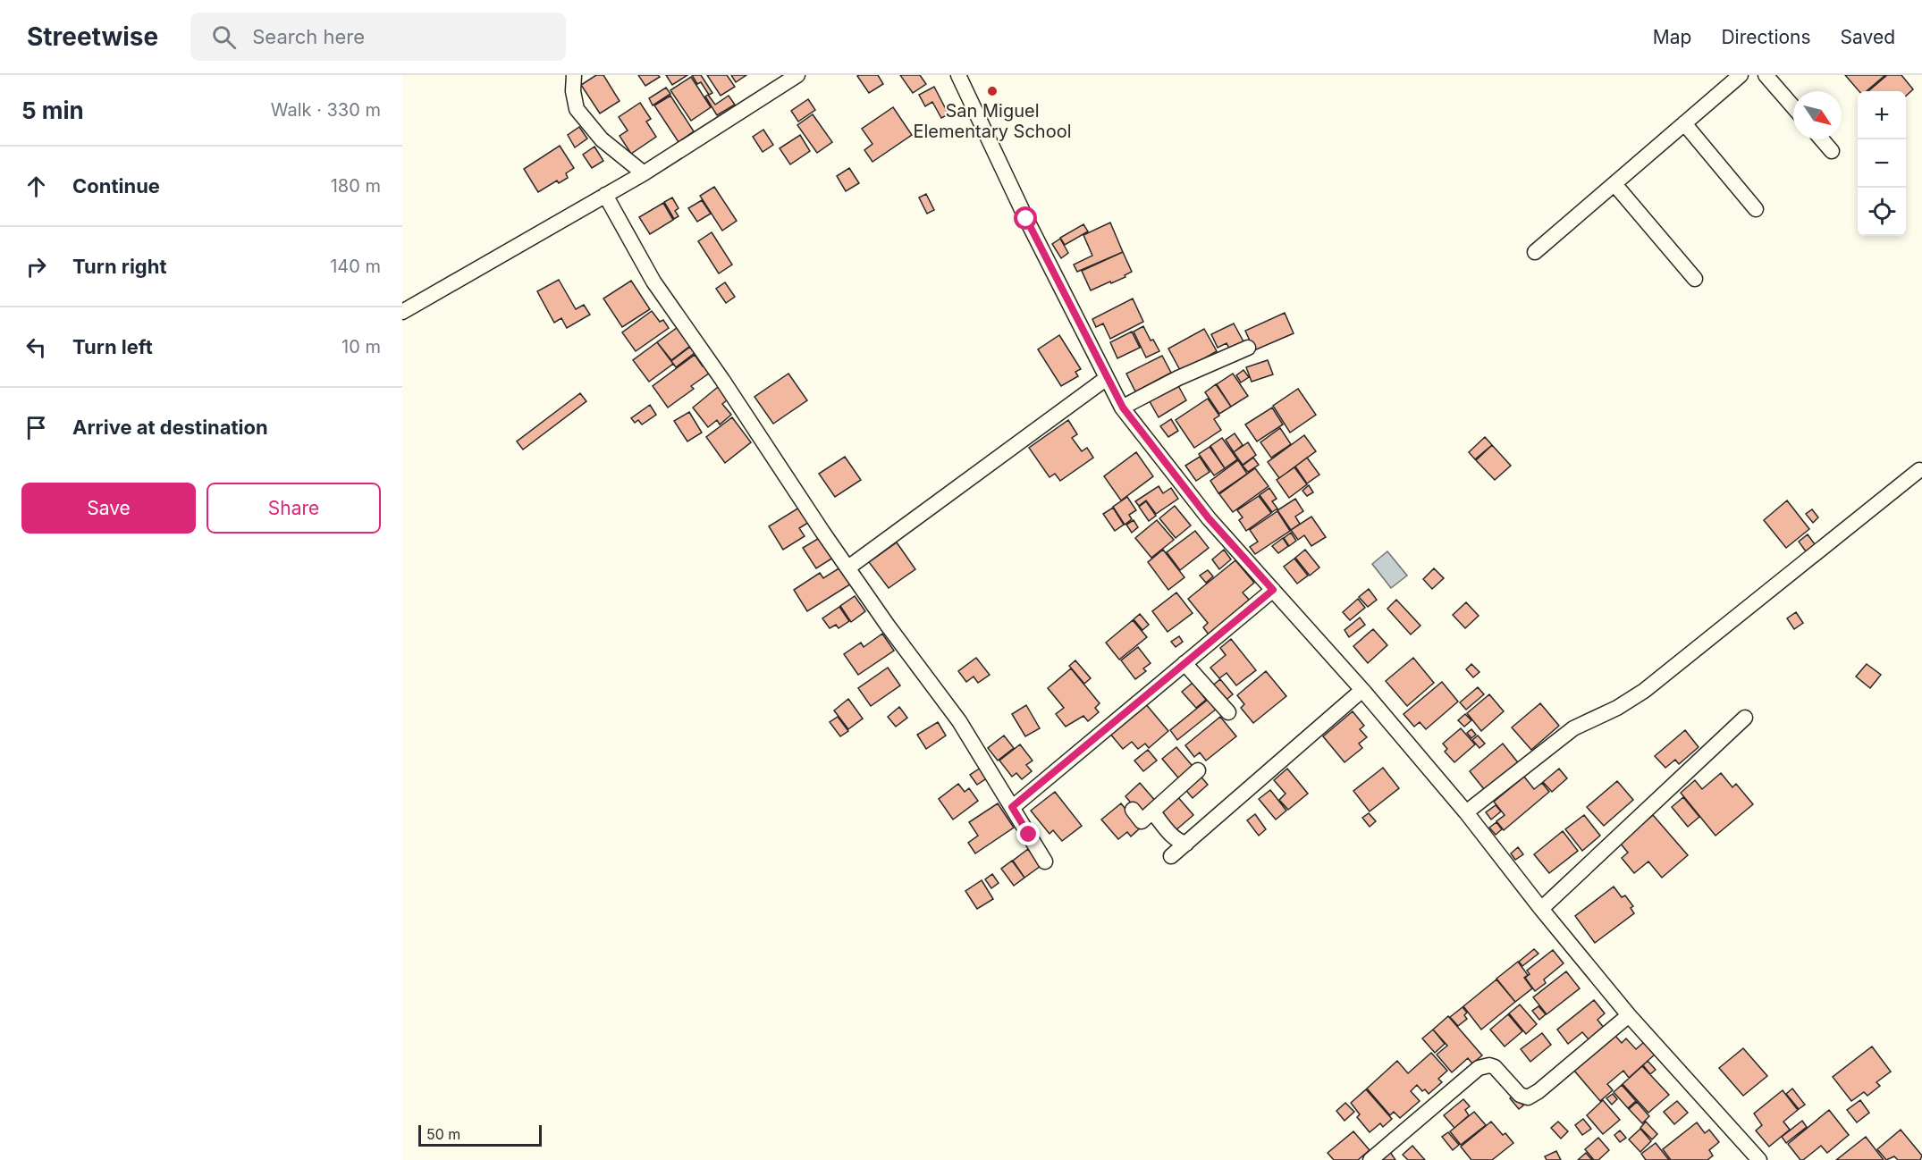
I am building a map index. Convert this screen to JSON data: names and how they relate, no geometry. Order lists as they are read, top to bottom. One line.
{"places":["San Miguel Elementary School"],"scale_bar":"50 m","north":"bottom right","page":{"header":"Streetwise","search":"Search here","nav":["Map","Directions","Saved"],"heading":["5 min","Walk · 330 m"],"map_buttons":["+","−"],"list":[["Continue","180 m"],["Turn right","140 m"],["Turn left","10 m"],"Arrive at destination"],"buttons":["Save","Share"],"scale":"50 m"}}
